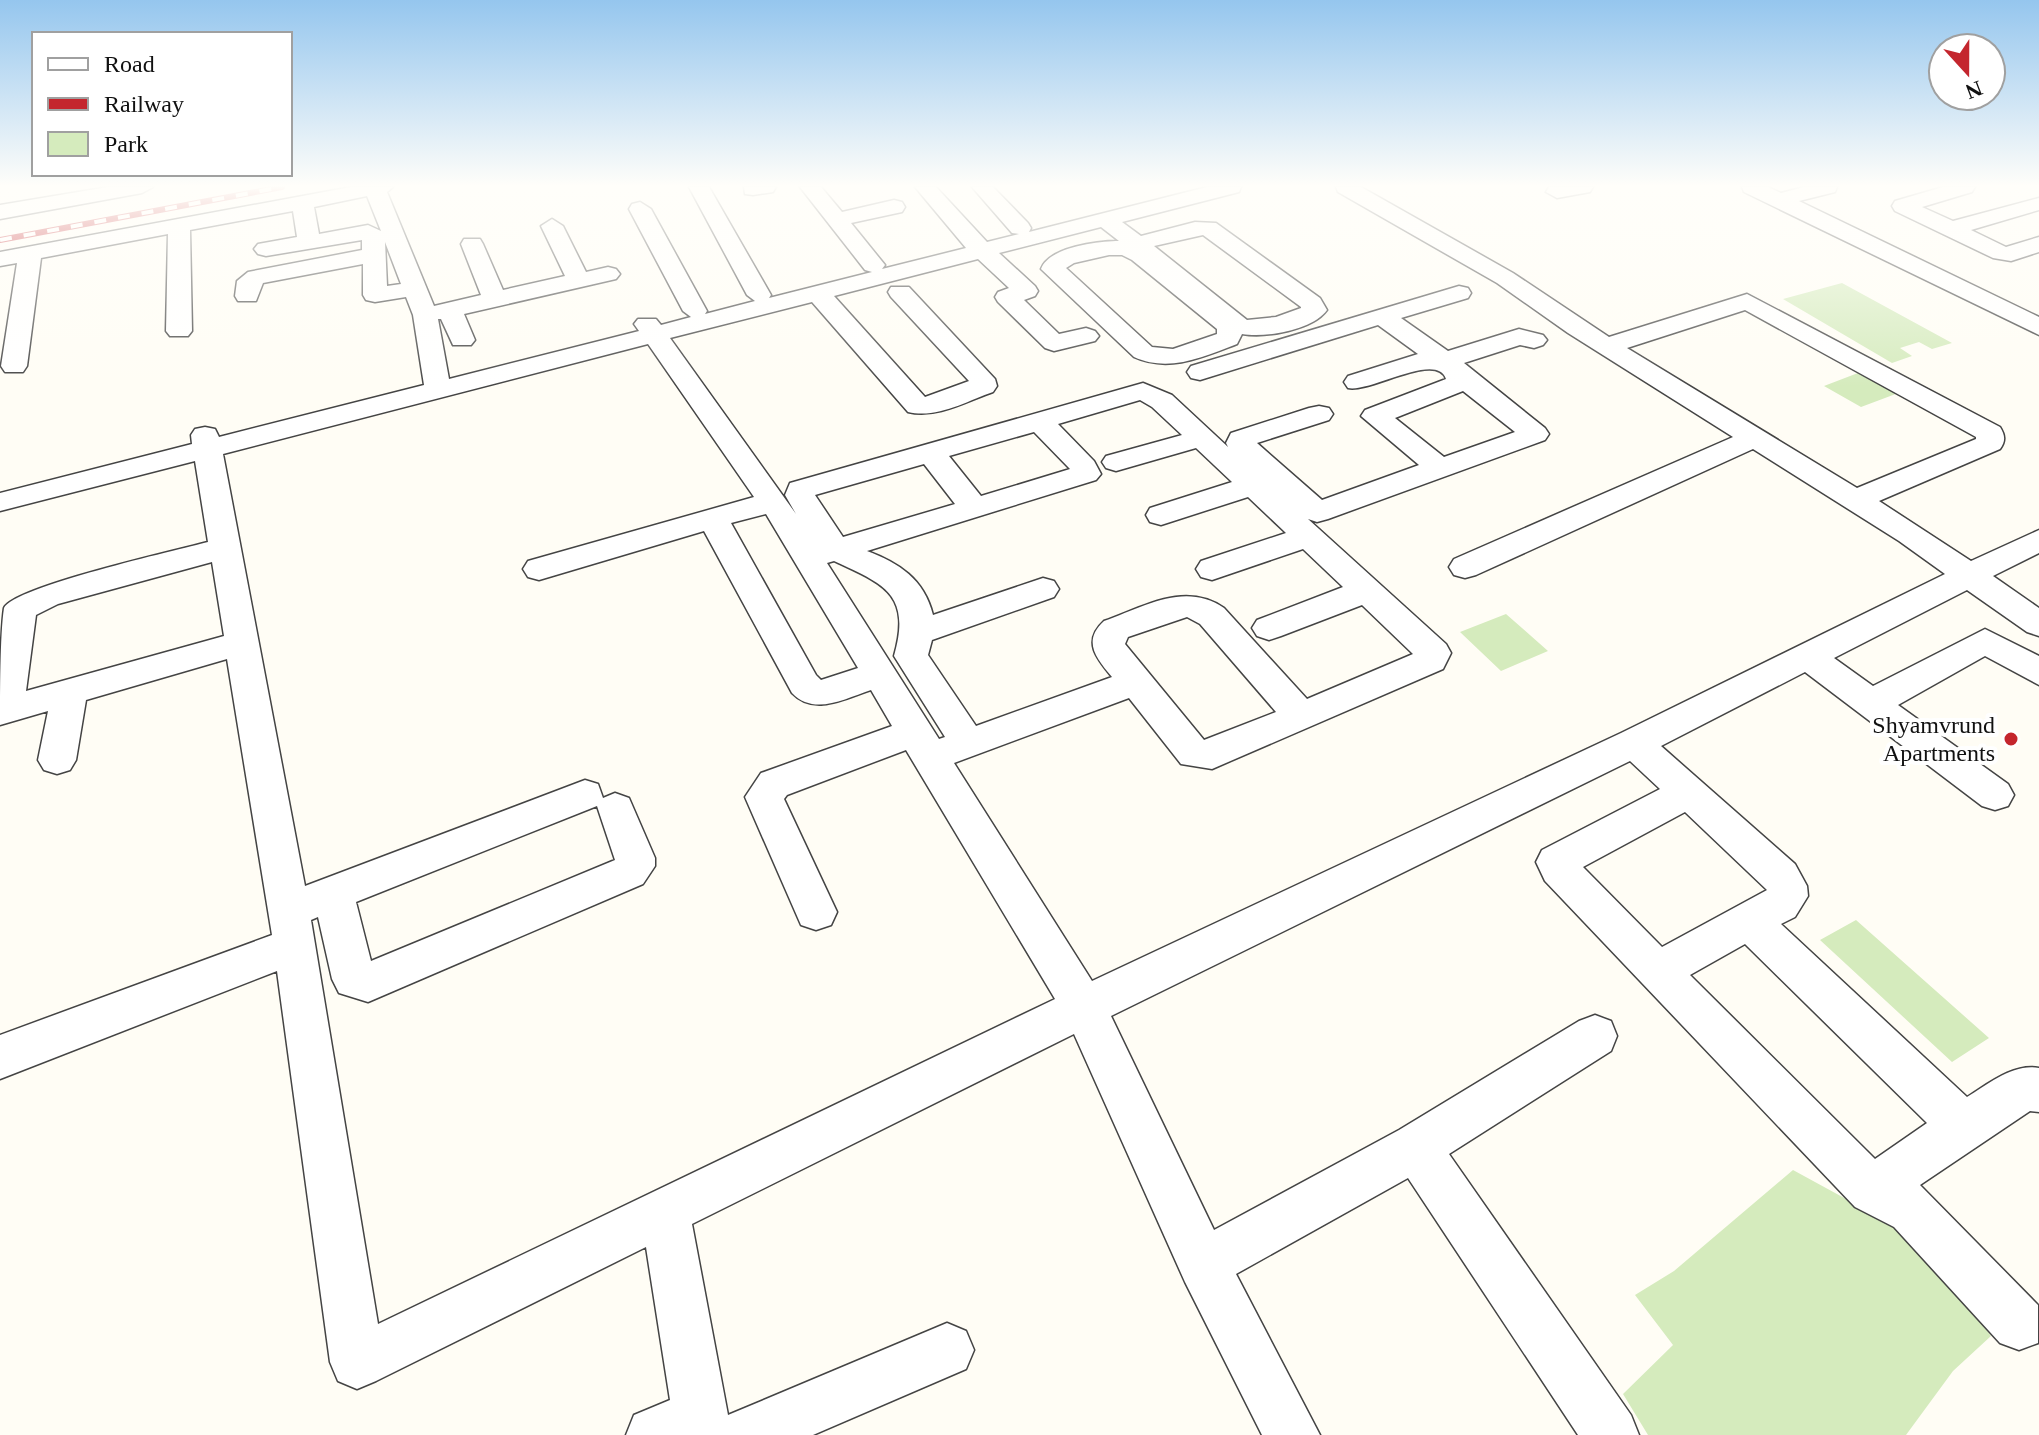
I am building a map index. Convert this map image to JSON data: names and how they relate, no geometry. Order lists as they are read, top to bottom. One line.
{"places":["Shyamvrund Apartments"],"legend":["Road","Railway","Park"],"north":"bottom"}
